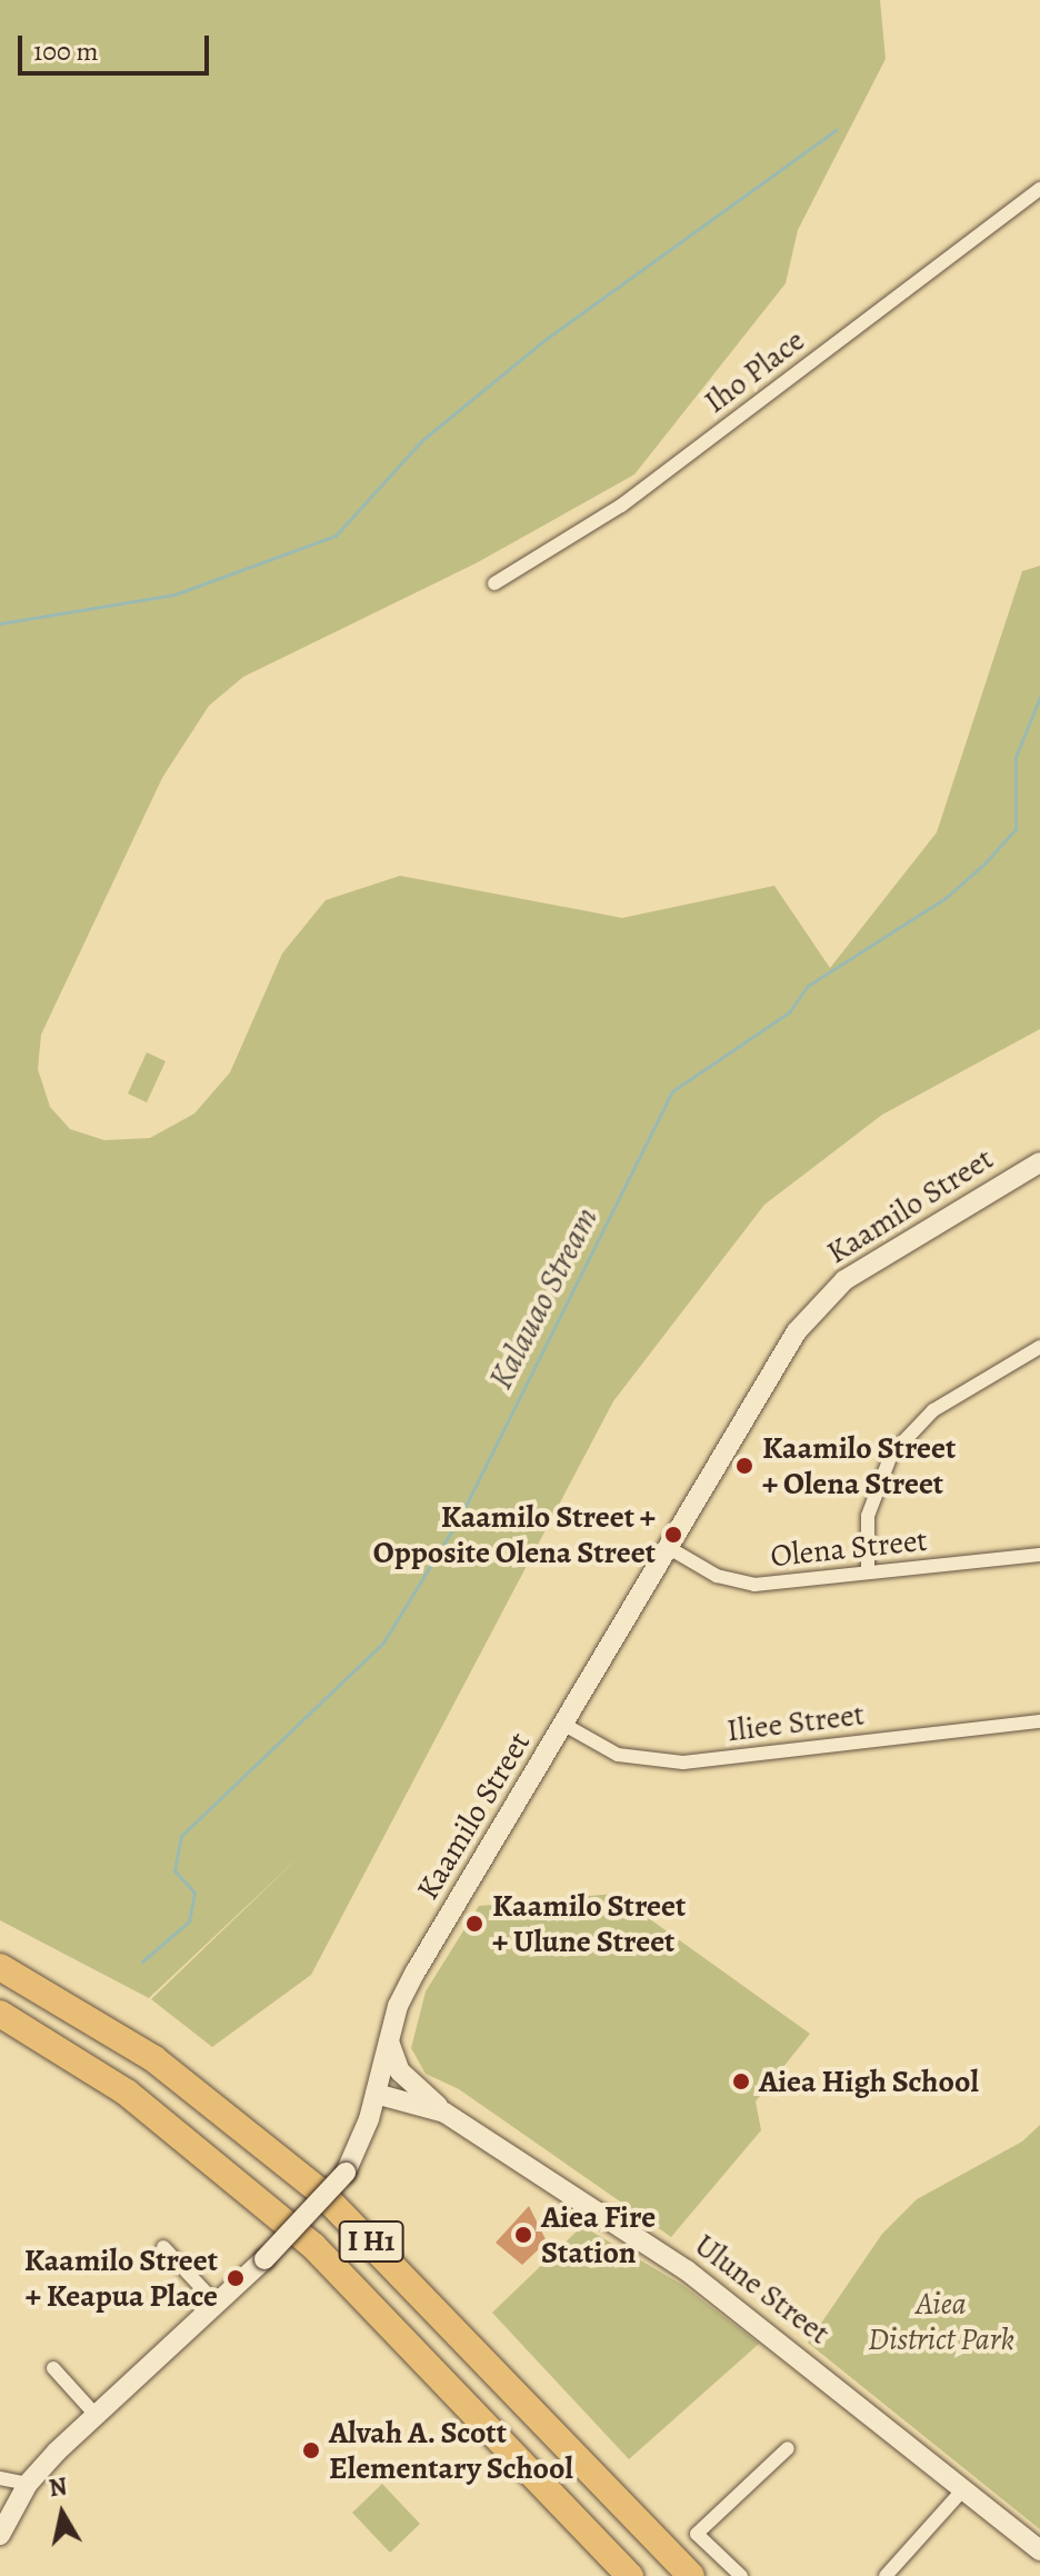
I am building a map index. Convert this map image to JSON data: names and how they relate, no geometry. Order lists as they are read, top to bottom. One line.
{"streets":{"highway":["I H1"],"street":["Iho Place","Kaamilo Street","Olena Street","Iliee Street","Ulune Street"]},"crossings":[["Kaamilo Street","Olena Street"],["Kaamilo Street","Iliee Street"],["Kaamilo Street","Ulune Street"]],"water":["Kalauao Stream"],"parks":["Aiea District Park"],"places":["Kaamilo Street + Olena Street","Kaamilo Street + Opposite Olena Street","Kaamilo Street + Ulune Street","Aiea High School","Aiea Fire Station","Kaamilo Street + Keapua Place","Alvah A. Scott Elementary School"],"scale_bar":"100 m","north":"top"}
